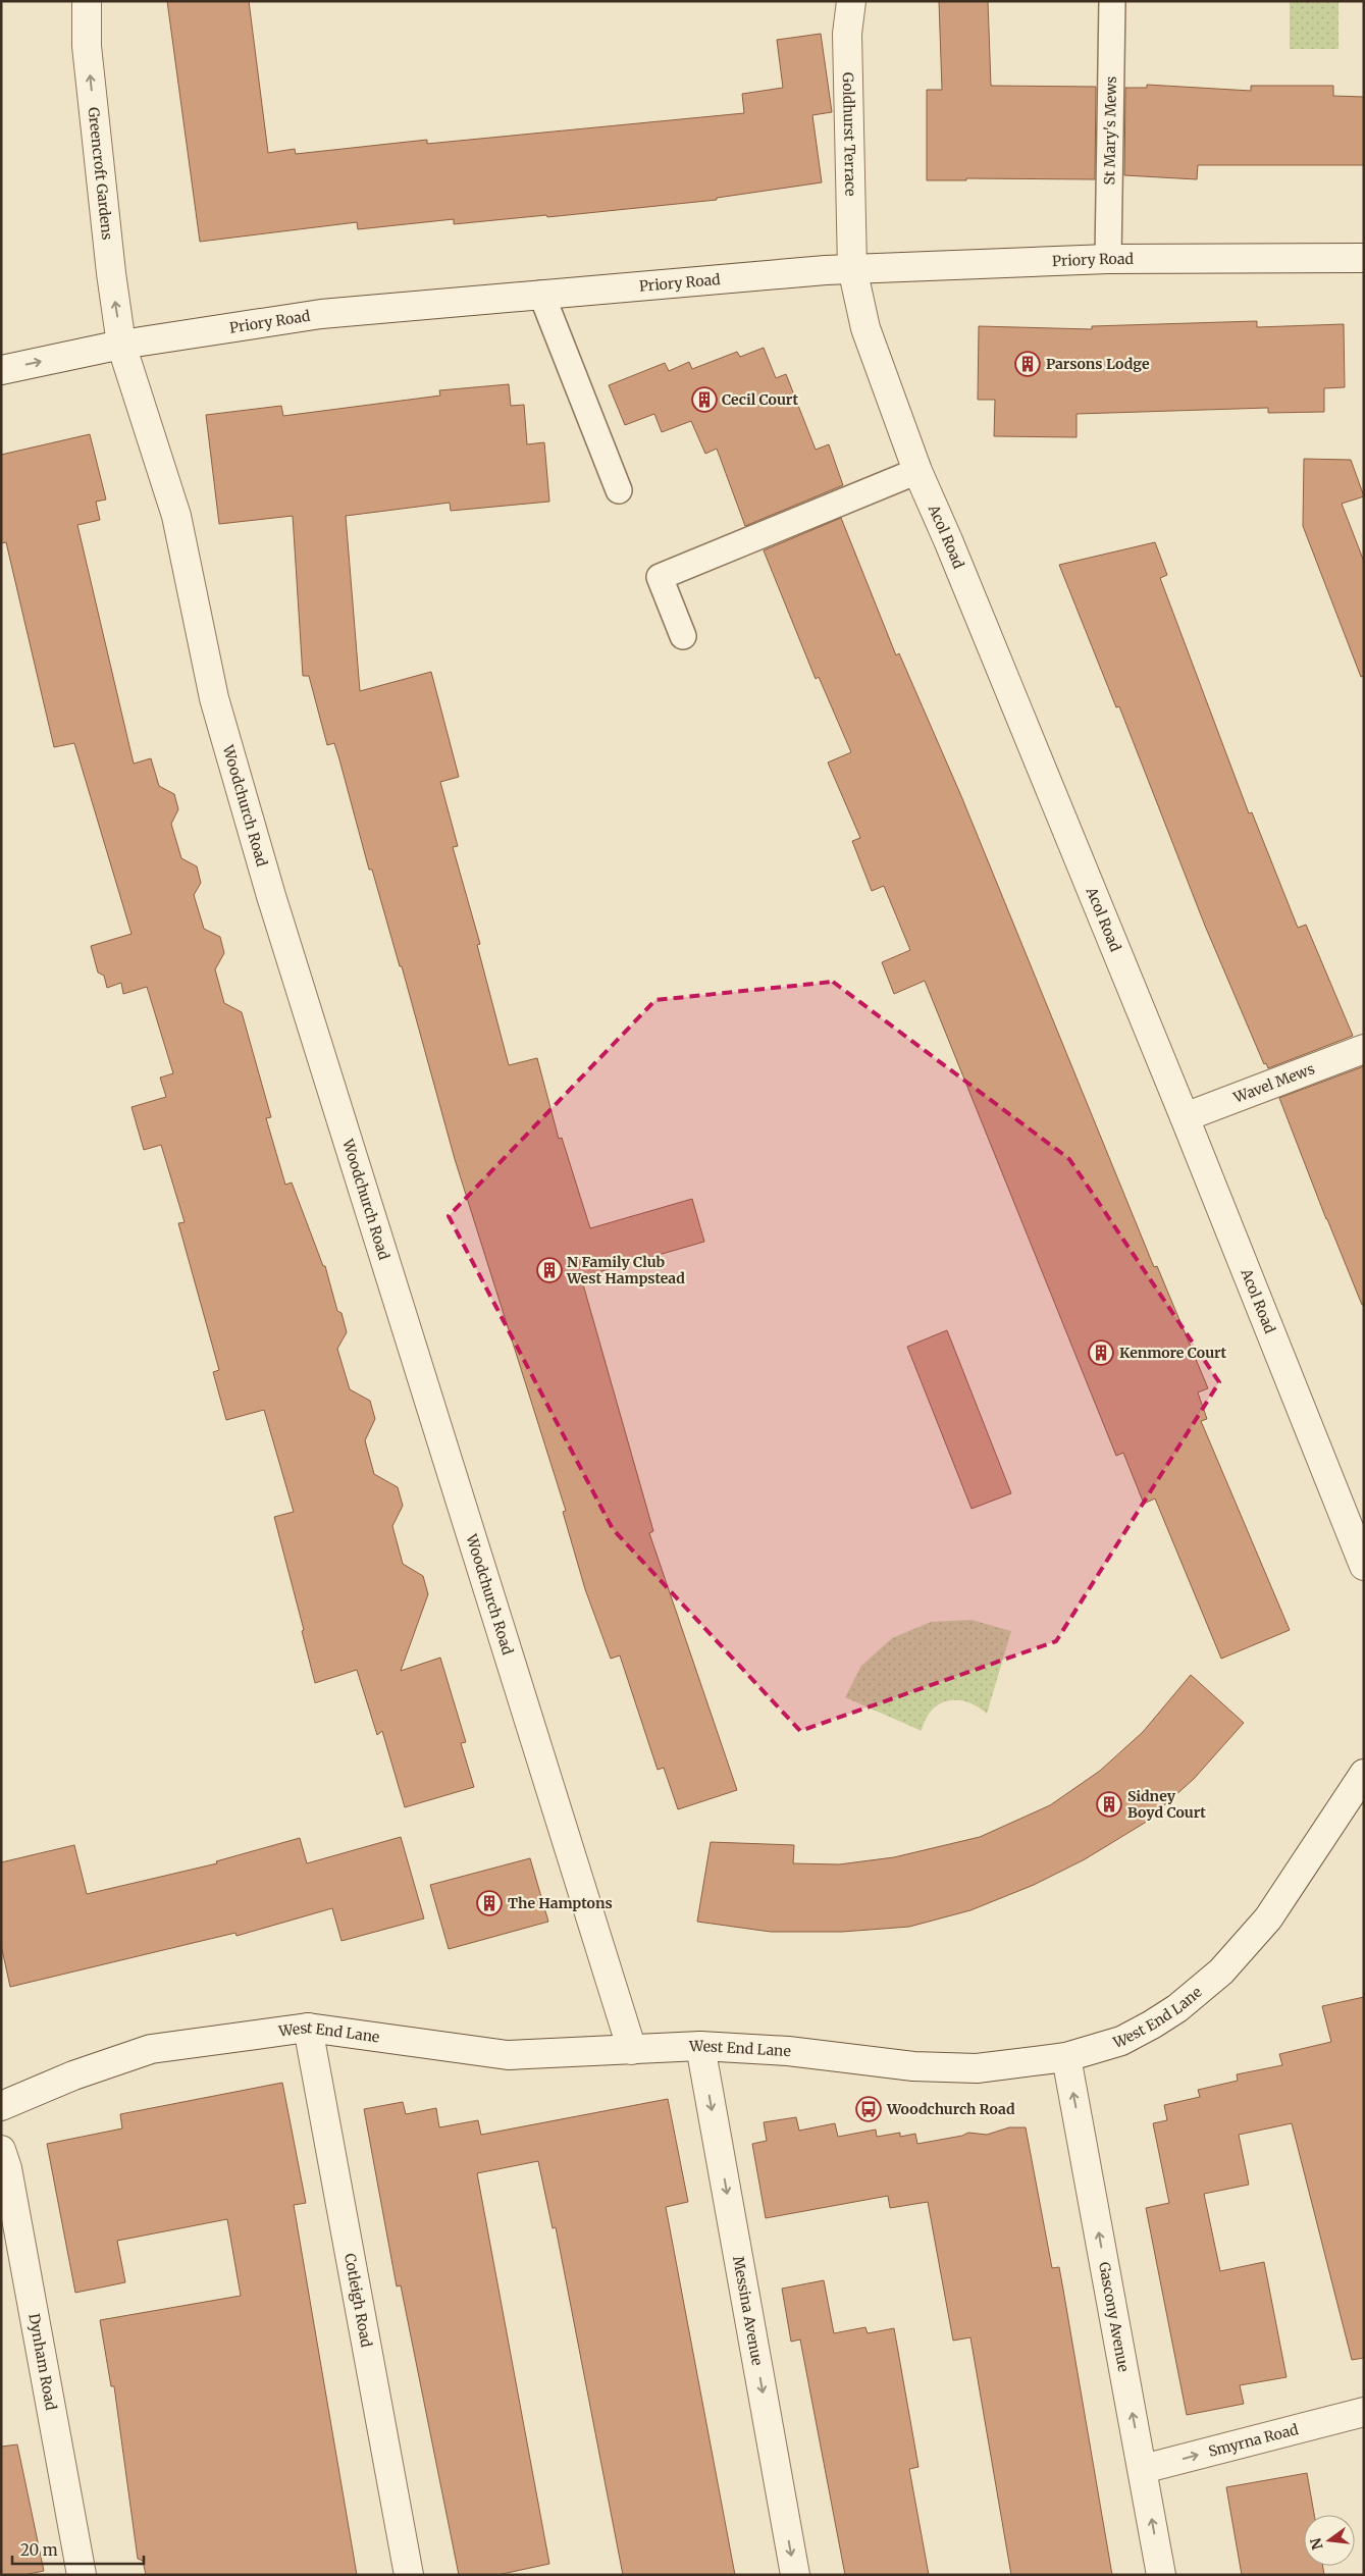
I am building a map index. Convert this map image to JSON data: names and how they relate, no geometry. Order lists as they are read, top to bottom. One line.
{"streets":{"street":["Goldhurst Terrace","Greencroft Gardens","Priory Road","Acol Road","Woodchurch Road","Wavel Mews","West End Lane","Cotleigh Road","Messina Avenue","Gascony Avenue","Dynham Road","Smyrna Road"],"lane":["St Mary's Mews"]},"crossings":[["St Mary's Mews","Priory Road"],["Goldhurst Terrace","Priory Road"],["Goldhurst Terrace","Acol Road"],["Greencroft Gardens","Priory Road"],["Greencroft Gardens","Woodchurch Road"],["Priory Road","Acol Road"],["Priory Road","Woodchurch Road"],["Acol Road","Wavel Mews"],["Woodchurch Road","West End Lane"],["West End Lane","Cotleigh Road"],["West End Lane","Messina Avenue"],["West End Lane","Gascony Avenue"],["Gascony Avenue","Smyrna Road"]],"one_way":["Greencroft Gardens","Messina Avenue","Gascony Avenue","Smyrna Road"],"places":{"building":["Parsons Lodge","Cecil Court","N Family Club West Hampstead","Kenmore Court","Sidney Boyd Court","The Hamptons"],"bus stop":["Woodchurch Road"]},"scale_bar":"20 m","north":"left"}
